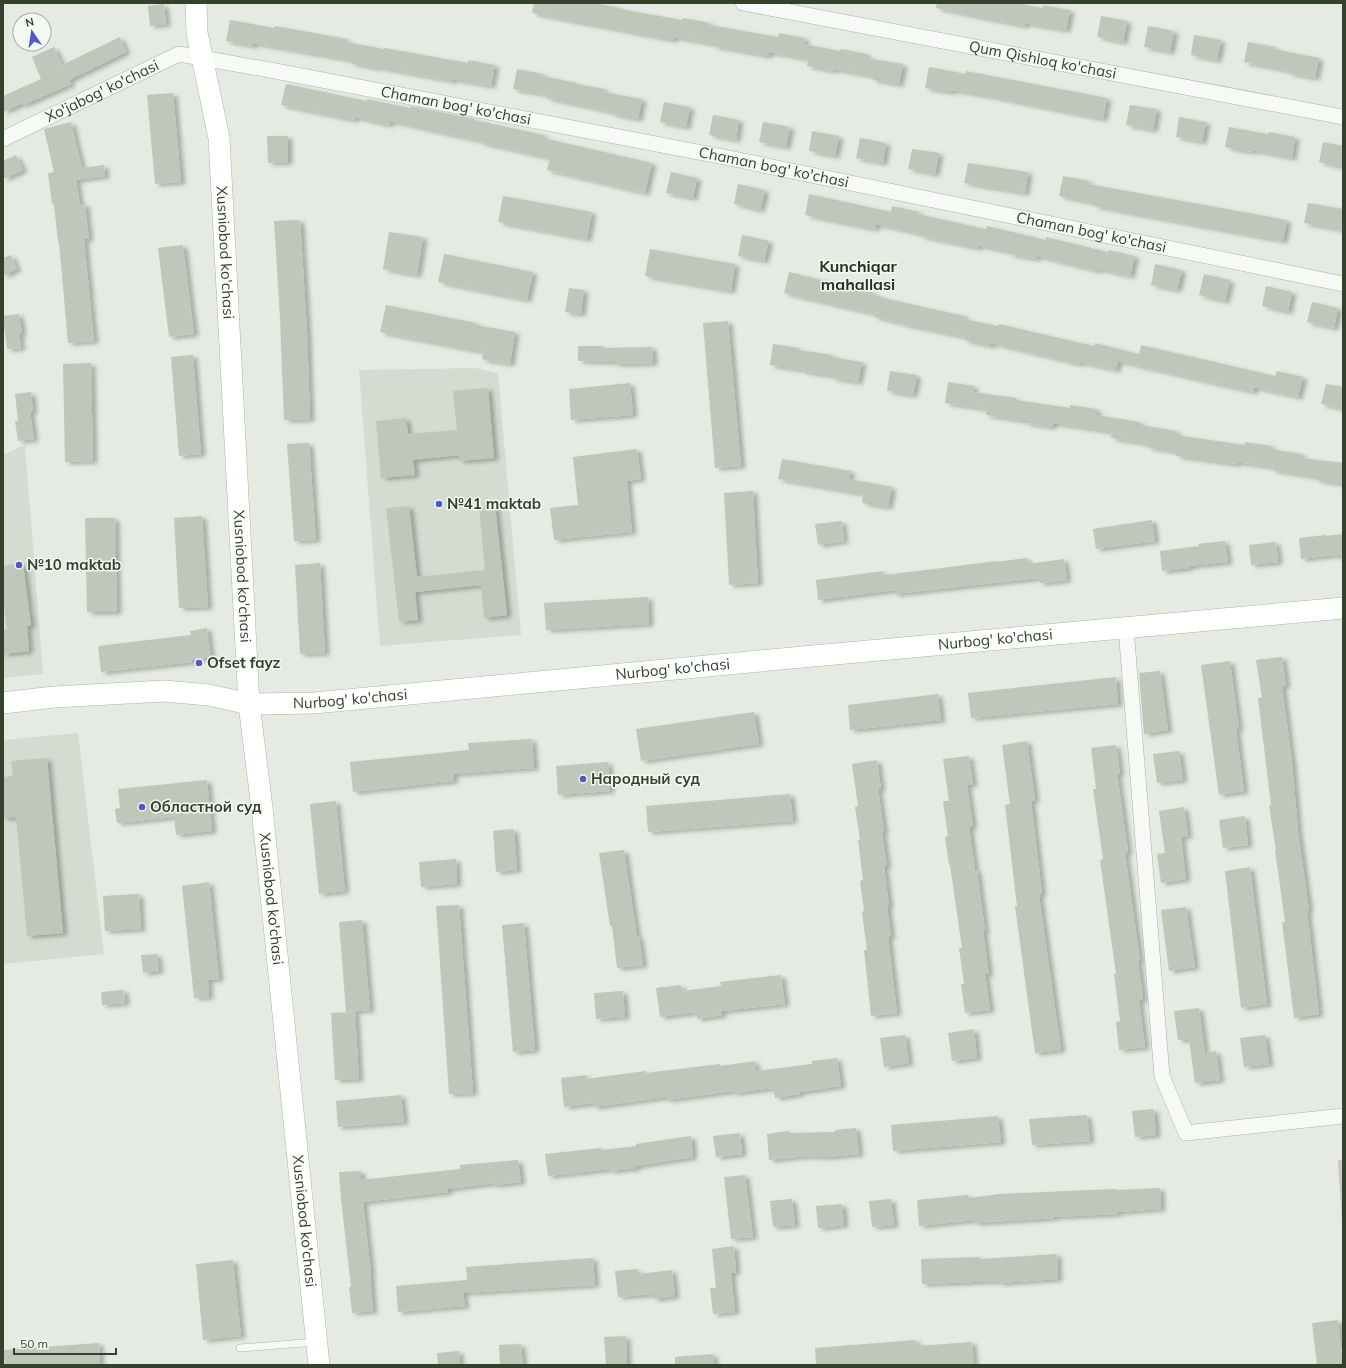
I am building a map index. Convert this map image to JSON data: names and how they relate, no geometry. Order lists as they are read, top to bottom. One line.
{"streets":{"street":["Qum Qishloq ko'chasi","Xo'jabog' ko'chasi","Chaman bog' ko'chasi","Xusniobod ko'chasi","Nurbog' ko'chasi"]},"crossings":[["Xo'jabog' ko'chasi","Chaman bog' ko'chasi"],["Xo'jabog' ko'chasi","Xusniobod ko'chasi"],["Chaman bog' ko'chasi","Xusniobod ko'chasi"],["Xusniobod ko'chasi","Nurbog' ko'chasi"]],"districts":["Kunchiqar mahallasi"],"places":["№41 maktab","№10 maktab","Ofset fayz","Народный суд","Областной суд"],"scale_bar":"50 m","north":"top"}
